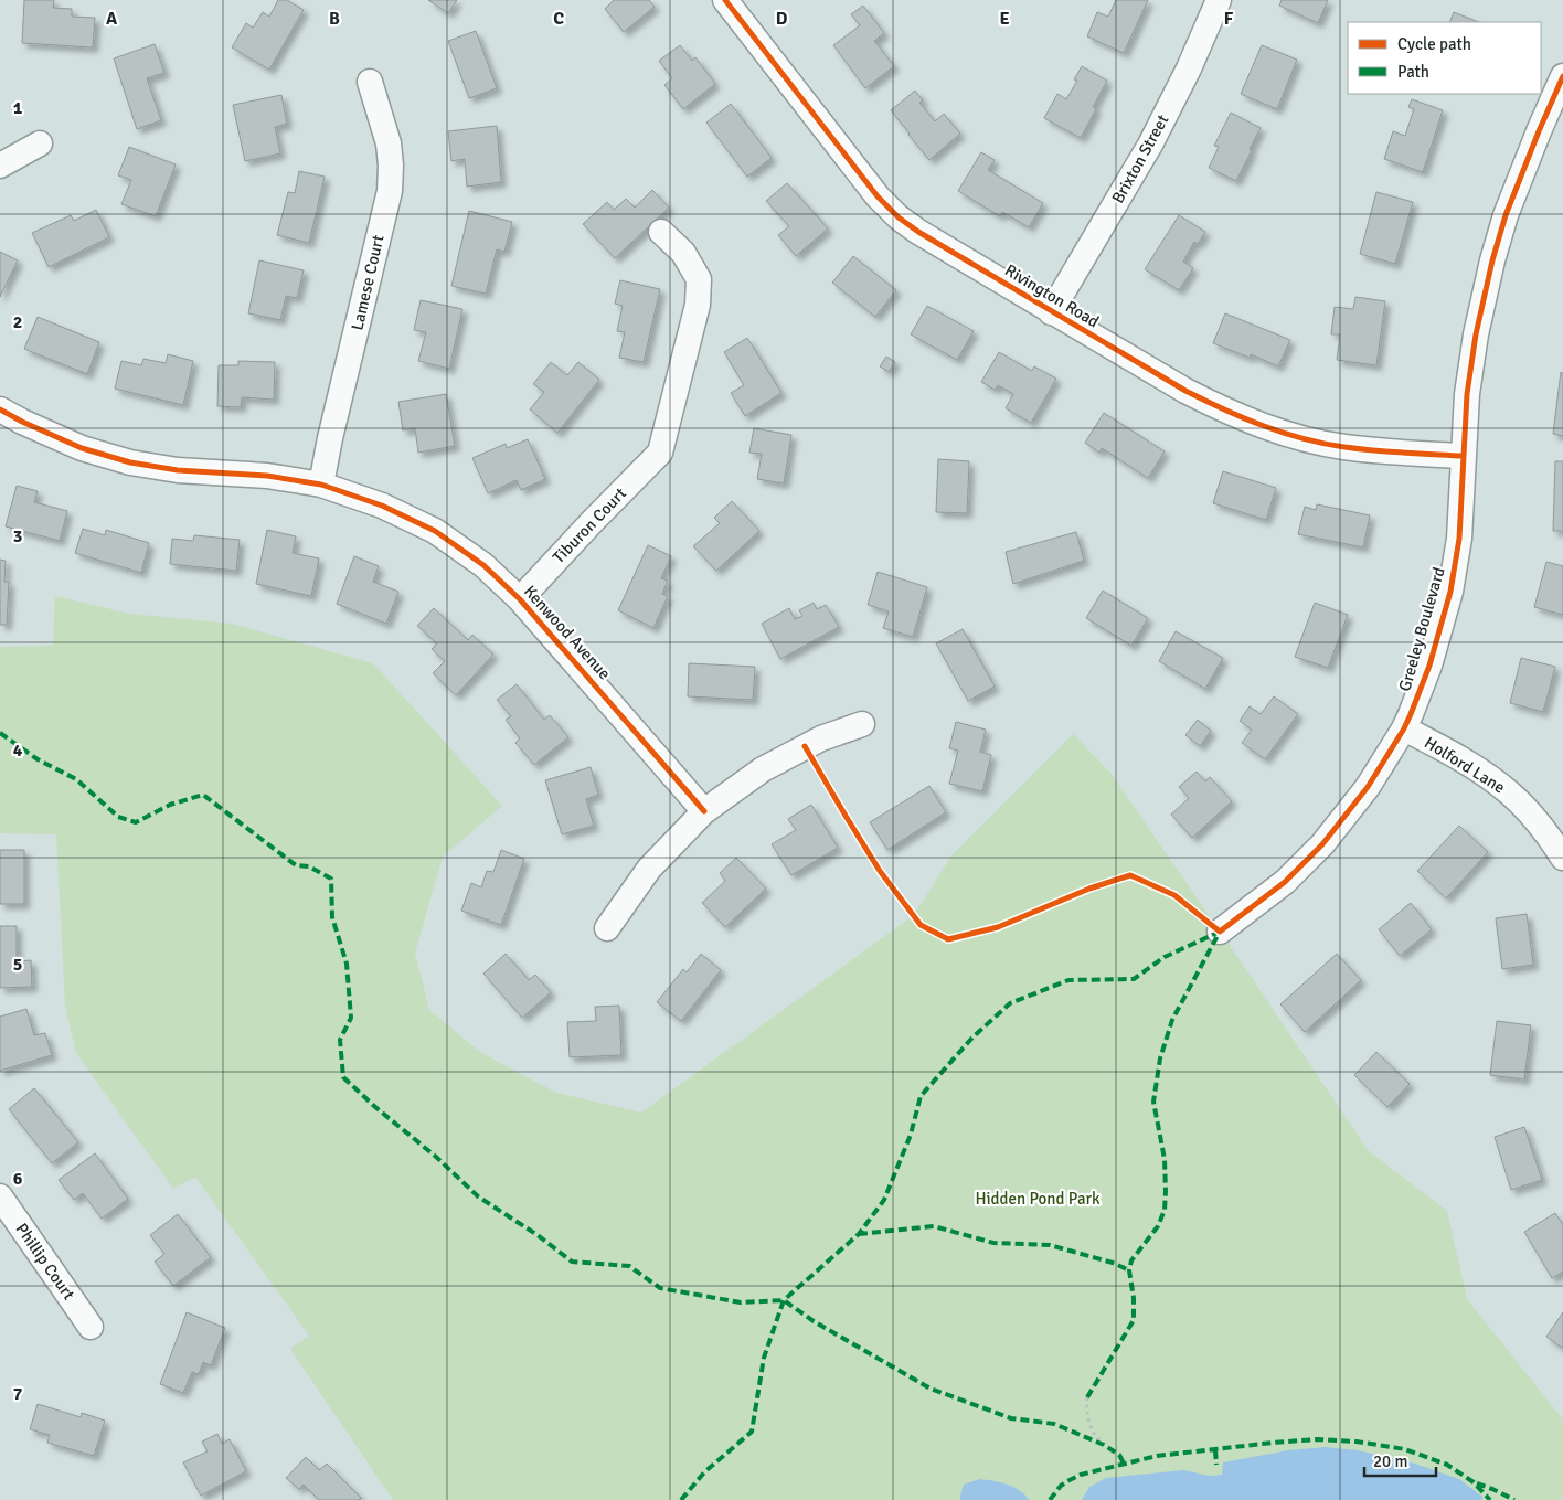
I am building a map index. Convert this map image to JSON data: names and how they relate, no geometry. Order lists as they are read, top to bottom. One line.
{"streets":{"street":["Brixton Street","Lamese Court","Rivington Road","Tiburon Court","Greeley Boulevard","Kenwood Avenue","Holford Lane","Phillip Court"]},"crossings":[["Brixton Street","Rivington Road"],["Lamese Court","Kenwood Avenue"],["Rivington Road","Greeley Boulevard"],["Tiburon Court","Kenwood Avenue"],["Greeley Boulevard","Holford Lane"]],"parks":["Hidden Pond Park"],"legend":["Cycle path","Path"],"scale_bar":"20 m","grid":{"columns":["A","B","C","D","E","F"],"rows":["1","2","3","4","5","6","7"]}}
